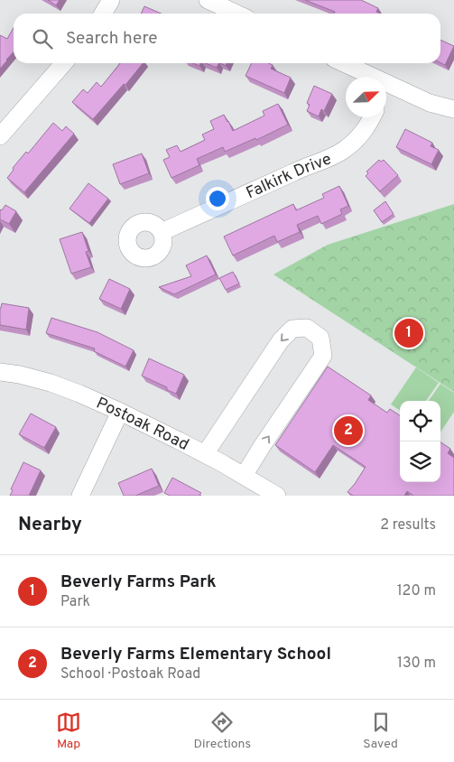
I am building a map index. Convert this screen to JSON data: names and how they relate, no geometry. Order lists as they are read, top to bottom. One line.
{"streets":{"street":["Falkirk Drive","Postoak Road"]},"north":"top right","page":{"search":"Search here","pins":["1","2"],"heading":["Nearby","2 results"],"list":[{"mark":"1","name":"Beverly Farms Park","note":"Park","value":"120 m"},{"mark":"2","name":"Beverly Farms Elementary School","note":"School · Postoak Road","value":"130 m"}],"nav":["Map","Directions","Saved"]}}
